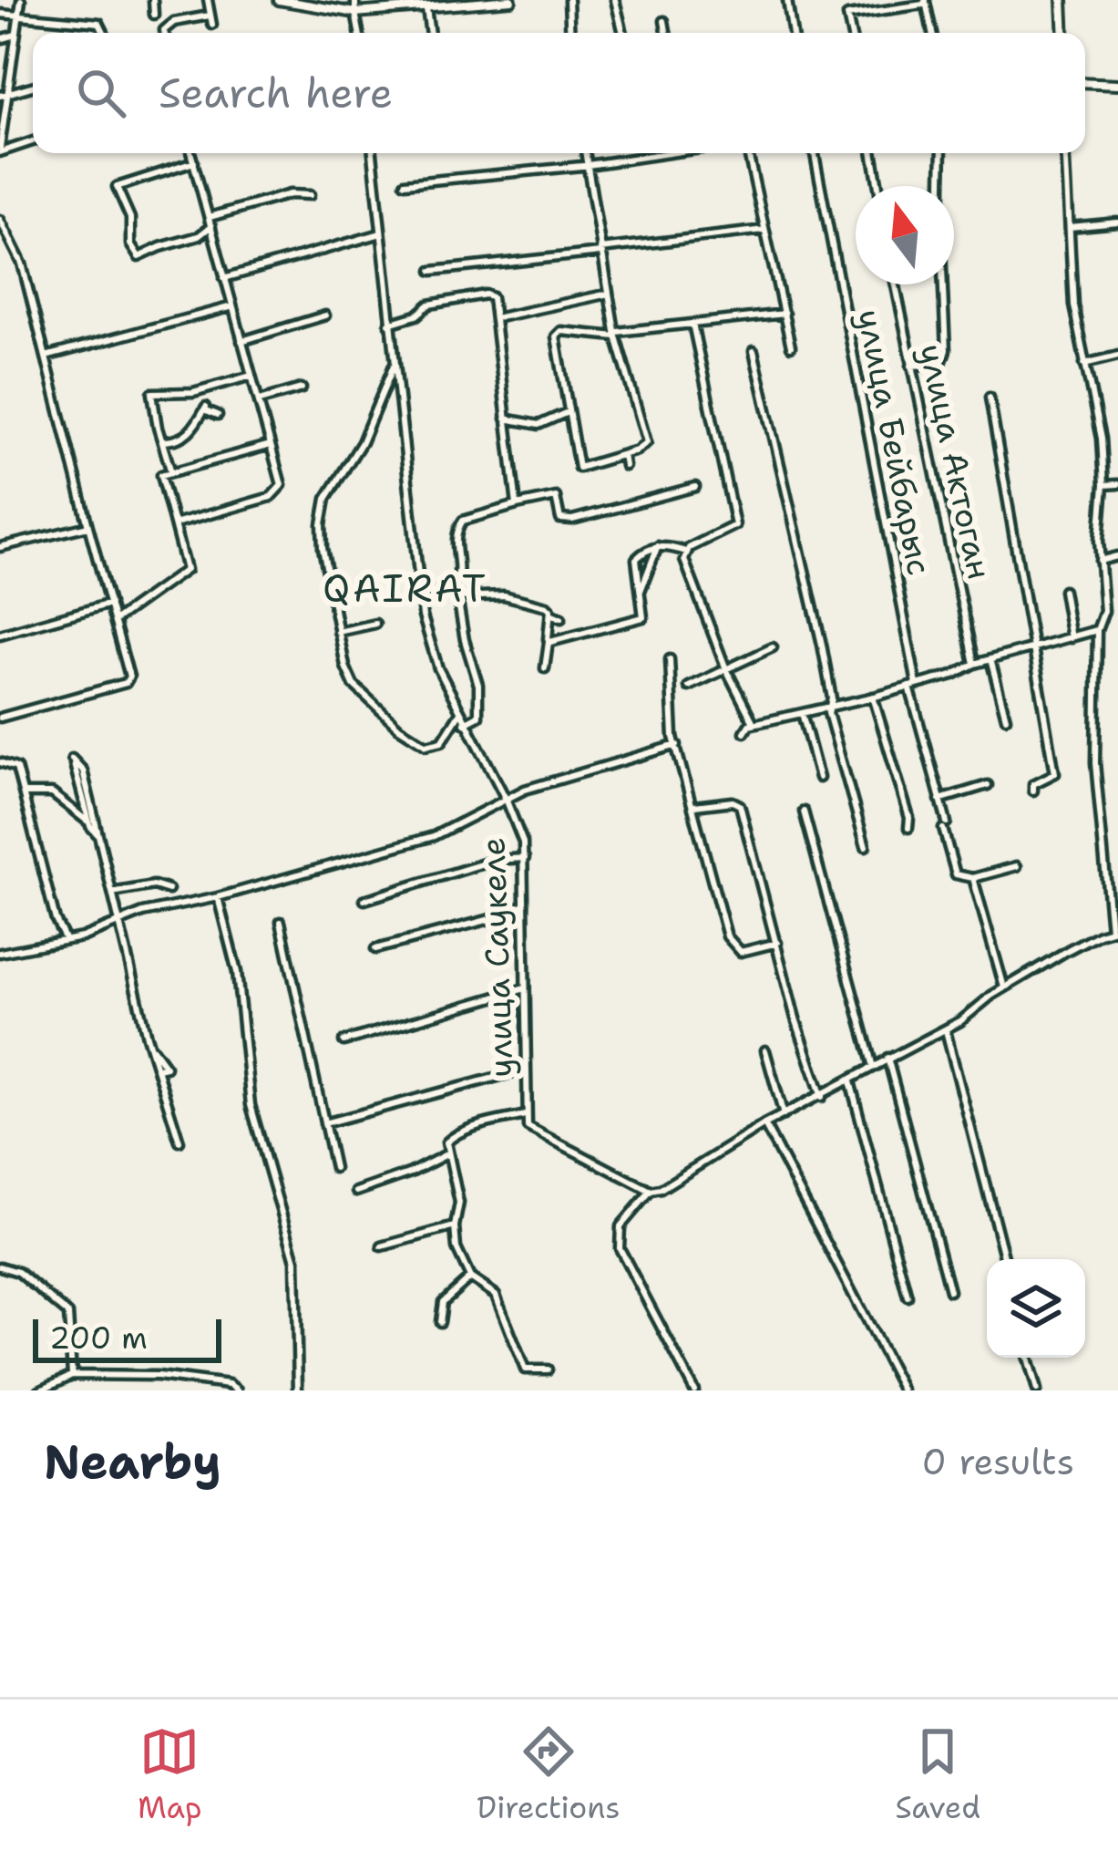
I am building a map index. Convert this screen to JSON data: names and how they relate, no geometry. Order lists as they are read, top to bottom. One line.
{"streets":{"street":["улица Бейбарыс","улица Актоган","улица Саукеле"]},"districts":["QAIRAT"],"scale_bar":"200 m","north":"top","page":{"search":"Search here","scale":"200 m","heading":["Nearby","0 results"],"nav":["Map","Directions","Saved"]}}
